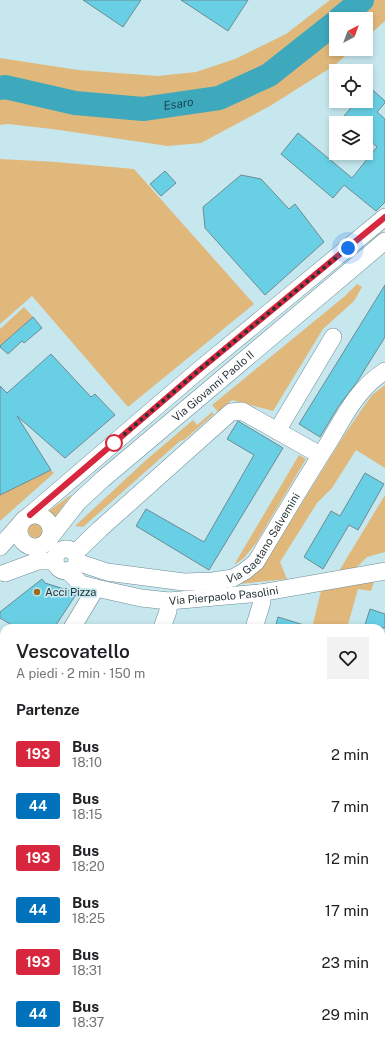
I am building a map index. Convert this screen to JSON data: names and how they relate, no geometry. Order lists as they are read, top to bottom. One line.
{"streets":{"street":["Via Giovanni Paolo II","Via Gaetano Salvemini","Via Pierpaolo Pasolini"]},"crossings":[["Via Gaetano Salvemini","Via Pierpaolo Pasolini"]],"water":["Esaro"],"places":["Acci Pizza"],"lines":["bus line 193"],"north":"top right","page":{"heading":[["Vescovatello","A piedi · 2 min · 150 m"],"Partenze"],"list":[{"mark":"193","name":"Bus","note":"18:10","value":"2 min"},{"mark":"44","name":"Bus","note":"18:15","value":"7 min"},{"mark":"193","name":"Bus","note":"18:20","value":"12 min"},{"mark":"44","name":"Bus","note":"18:25","value":"17 min"},{"mark":"193","name":"Bus","note":"18:31","value":"23 min"},{"mark":"44","name":"Bus","note":"18:37","value":"29 min"}]}}
